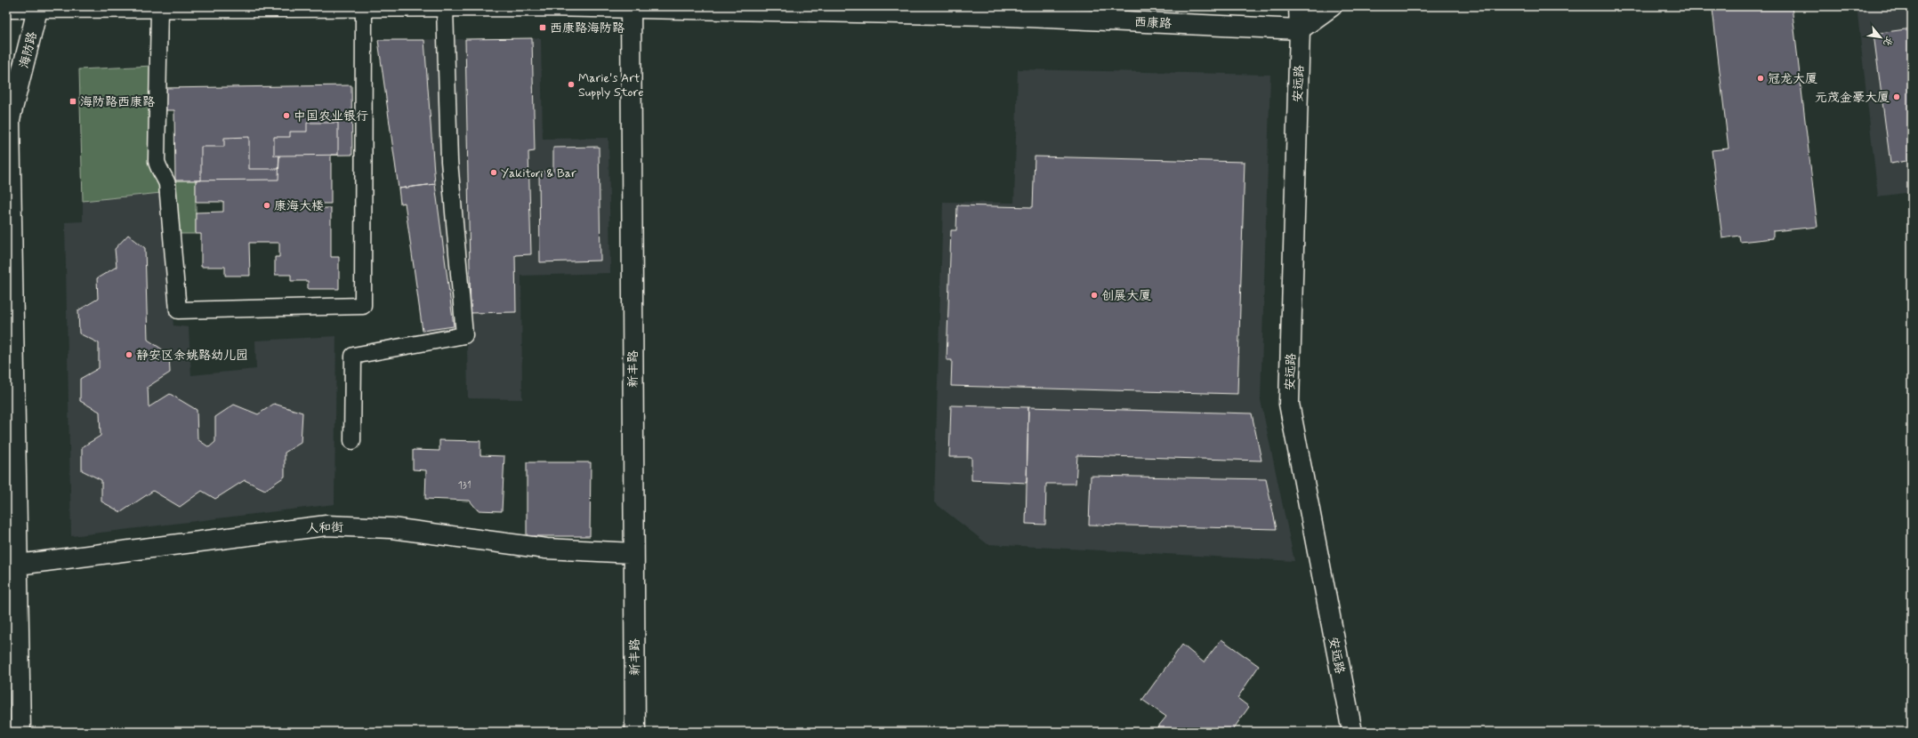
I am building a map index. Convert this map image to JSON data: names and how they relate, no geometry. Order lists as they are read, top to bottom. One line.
{"streets":{"street":["西康路","海防路","安远路","新丰路","人和街"]},"crossings":[["西康路","海防路"],["西康路","安远路"],["西康路","新丰路"],["海防路","人和街"],["新丰路","人和街"]],"places":{"transit":["西康路海防路","海防路西康路"],"other":["冠龙大厦","Marie's Art Supply Store","元茂金豪大厦","中国农业银行","Yakitori & Bar","康海大楼","创展大厦","静安区余姚路幼儿园"]},"house_numbers":["131"],"north":"bottom right"}
